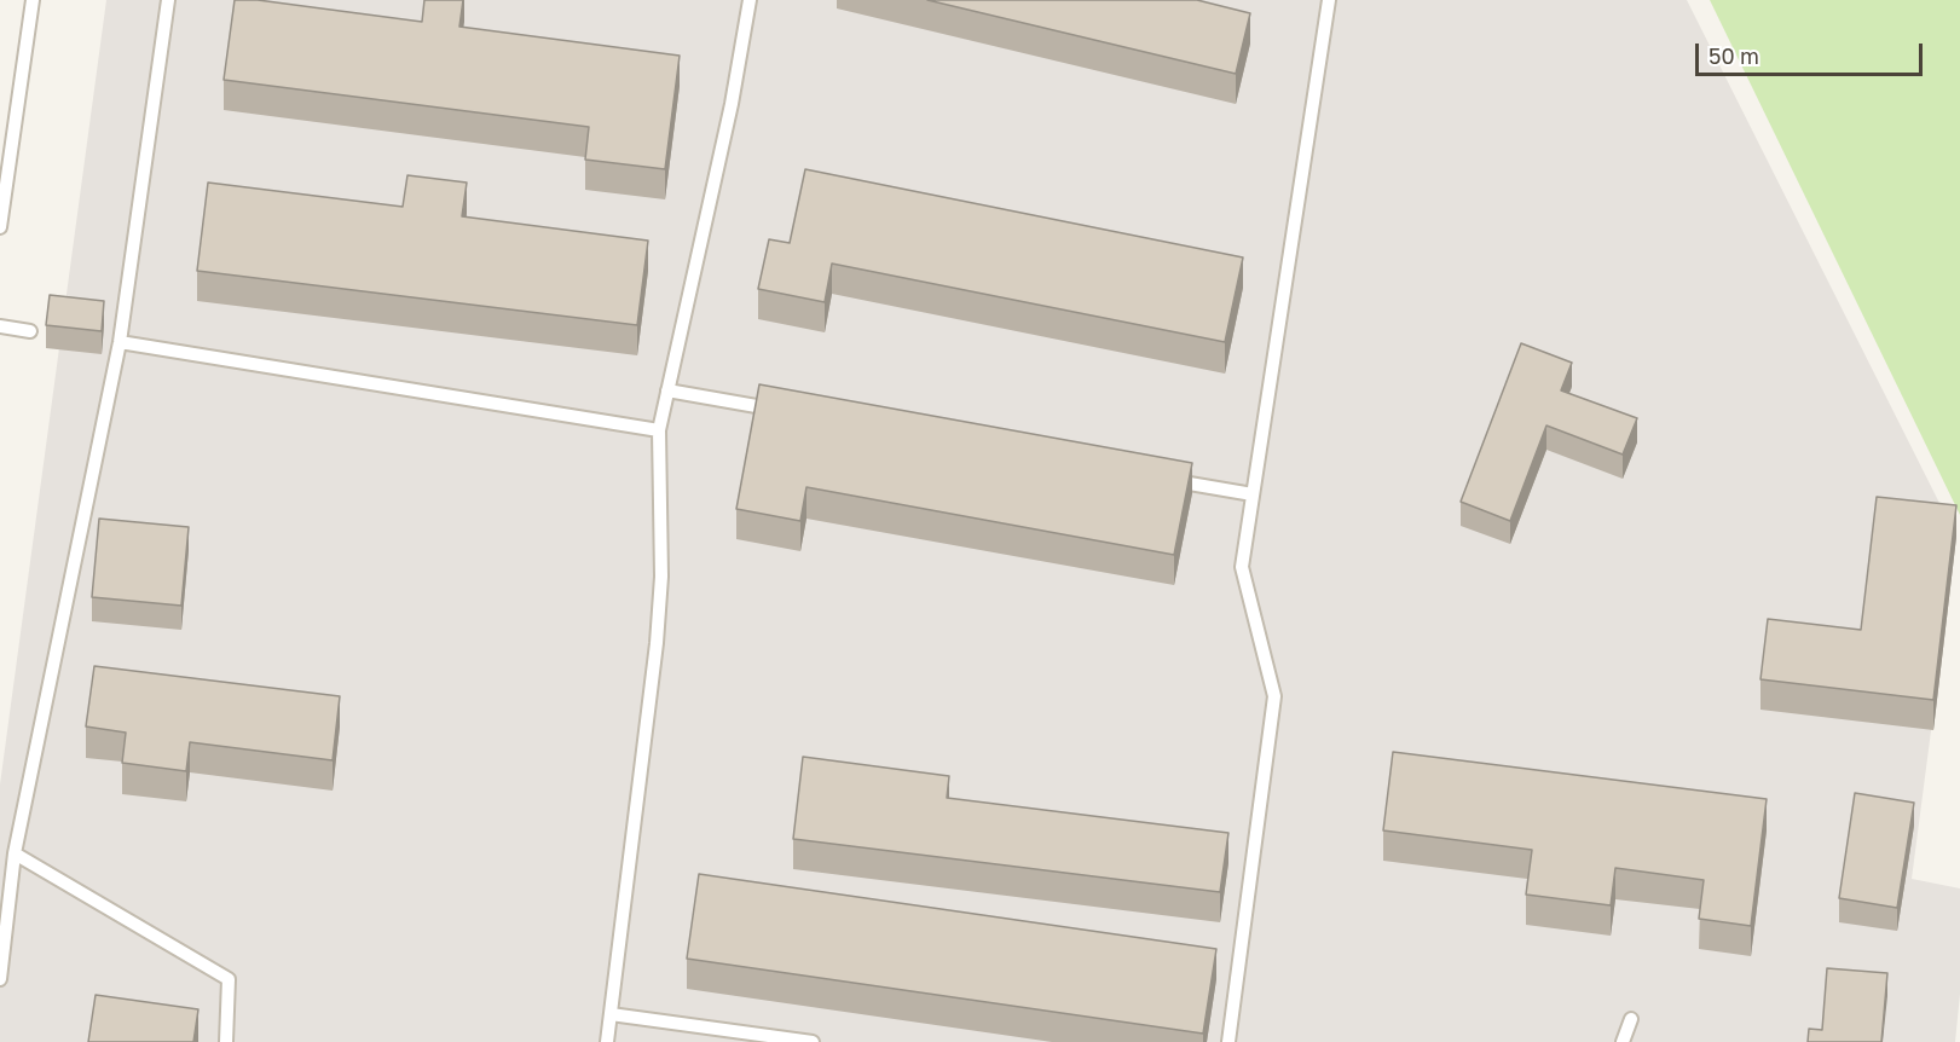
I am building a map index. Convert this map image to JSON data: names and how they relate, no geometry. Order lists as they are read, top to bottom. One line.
{"scale_bar":"50 m"}
